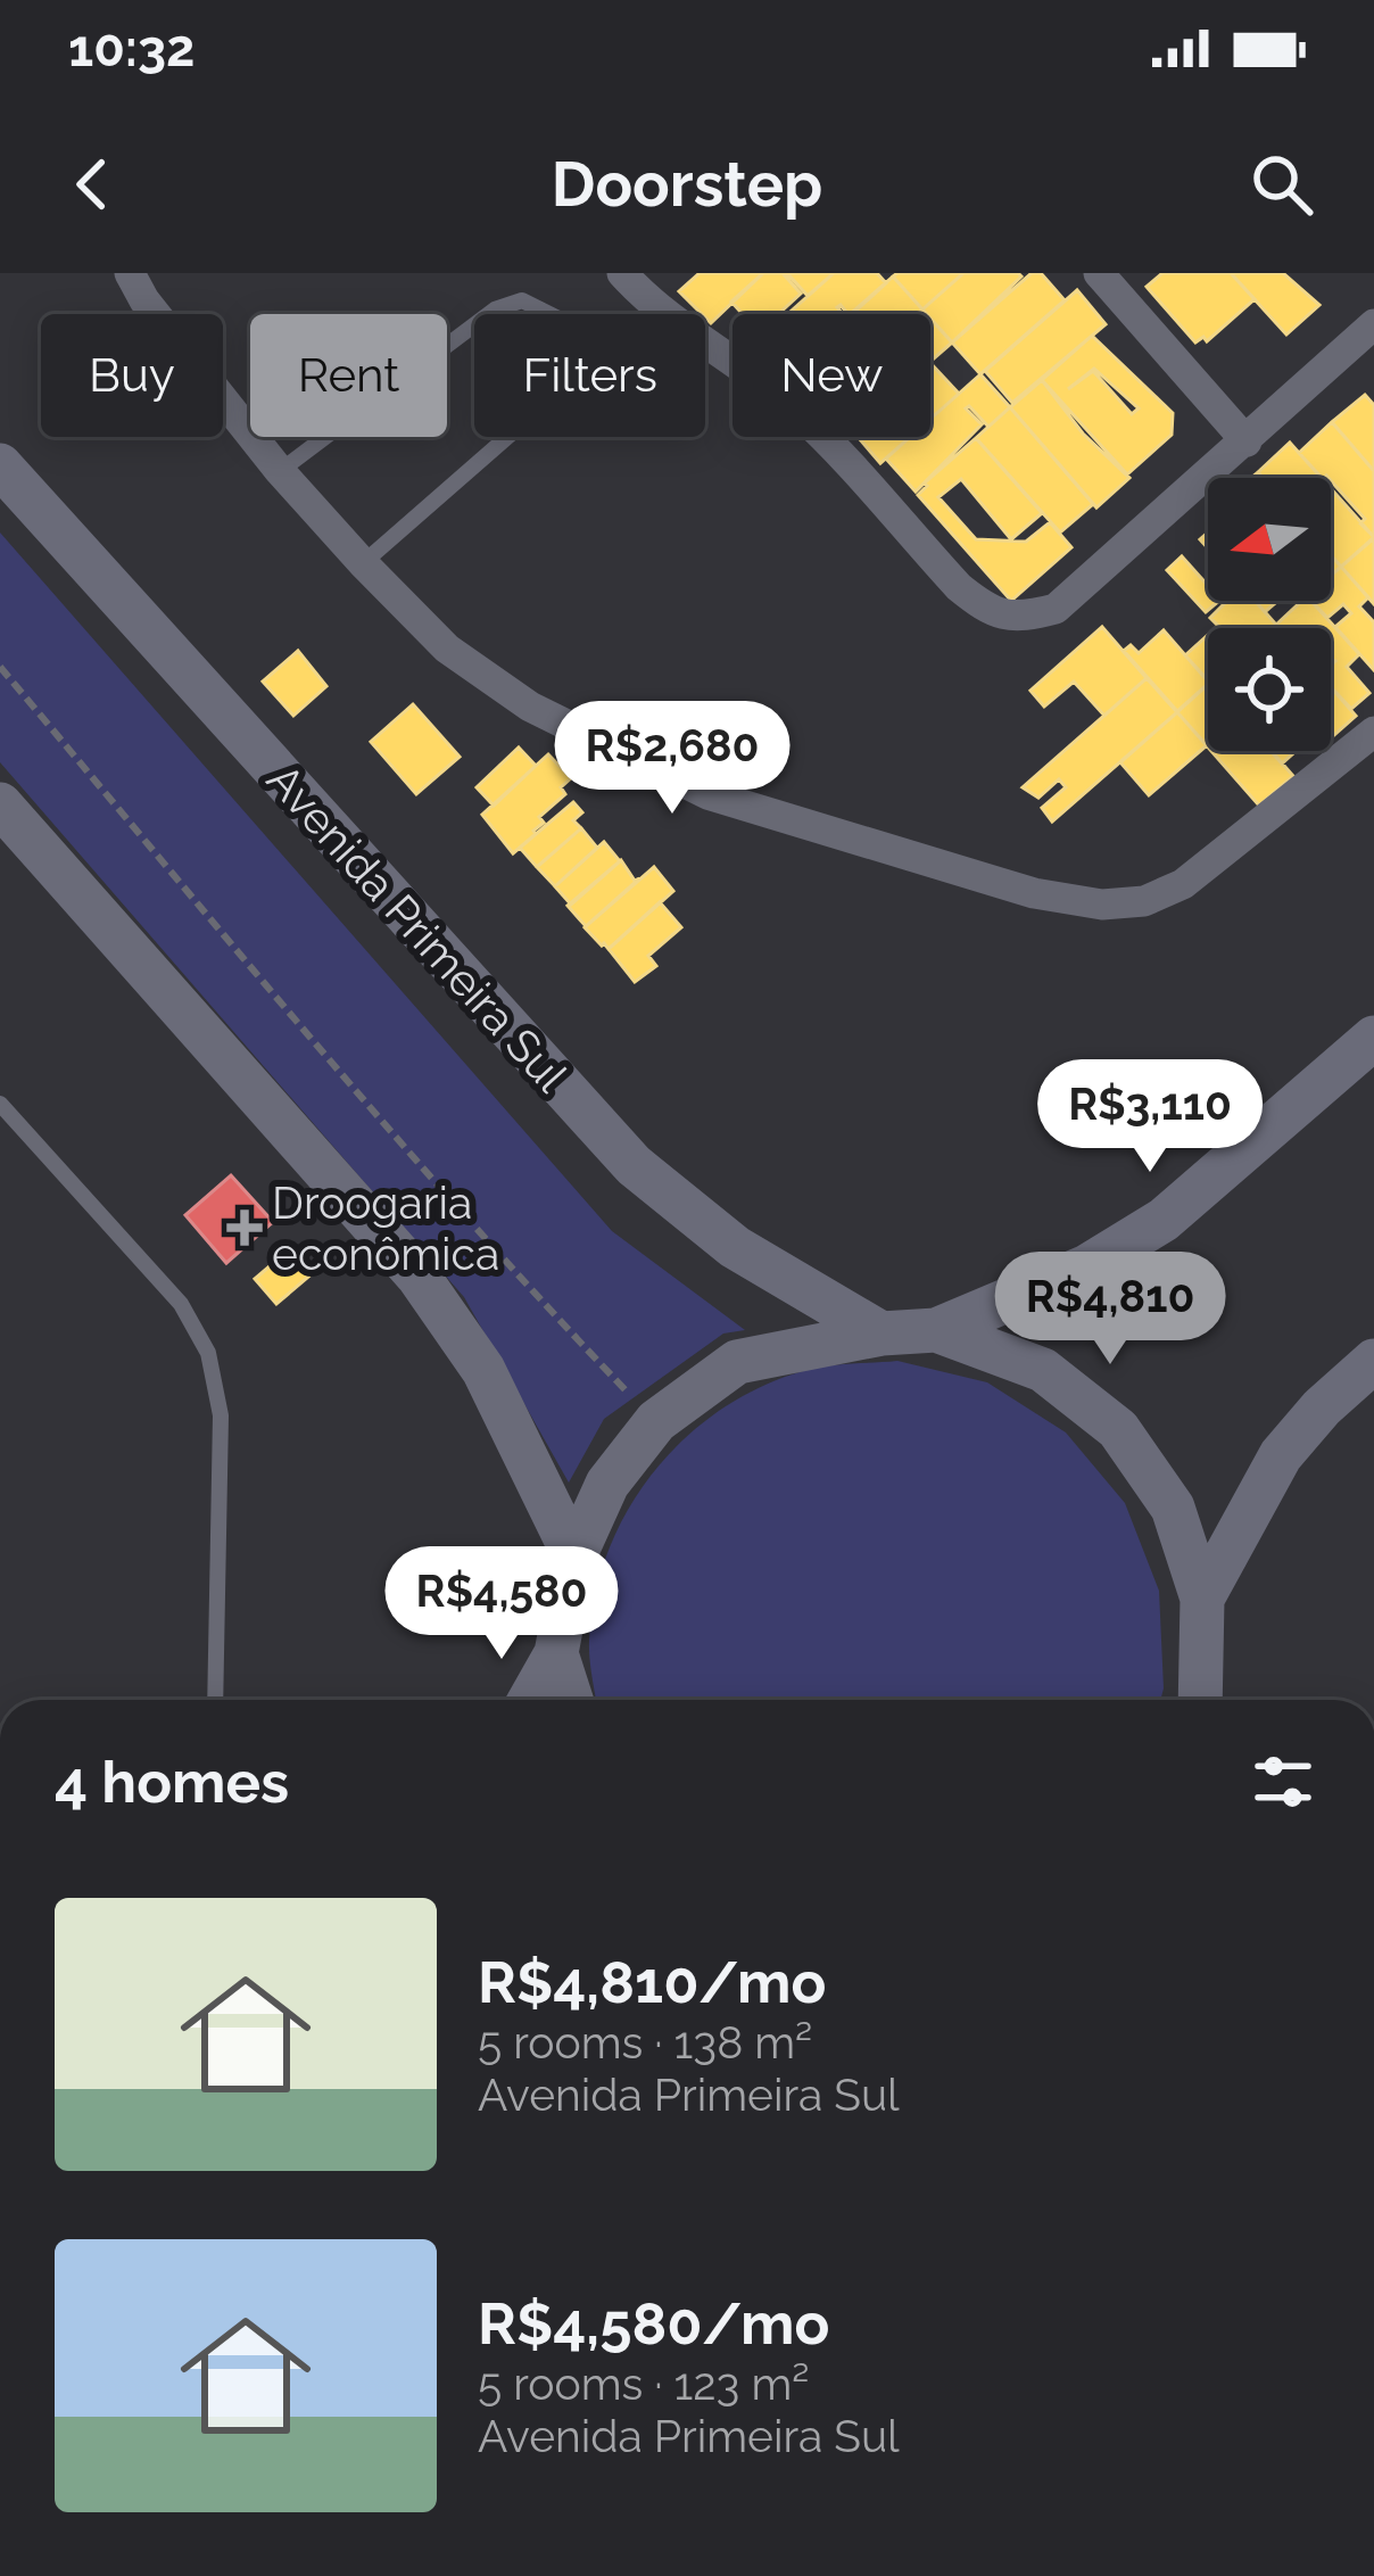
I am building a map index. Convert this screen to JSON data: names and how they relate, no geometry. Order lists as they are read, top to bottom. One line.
{"streets":{"street":["Avenida Primeira Sul"]},"places":{"health":["Droogaria econômica"]},"north":"left","page":{"status":"10:32","header":"Doorstep","chip":["Buy","Rent","Filters","New"],"price":["R$2,680","R$3,110","R$4,810","R$4,580"],"heading":"4 homes","list":[{"name":"R$4,810/mo","note":"5 rooms · 138 m² · Avenida Primeira Sul"},{"name":"R$4,580/mo","note":"5 rooms · 123 m² · Avenida Primeira Sul"}]}}
